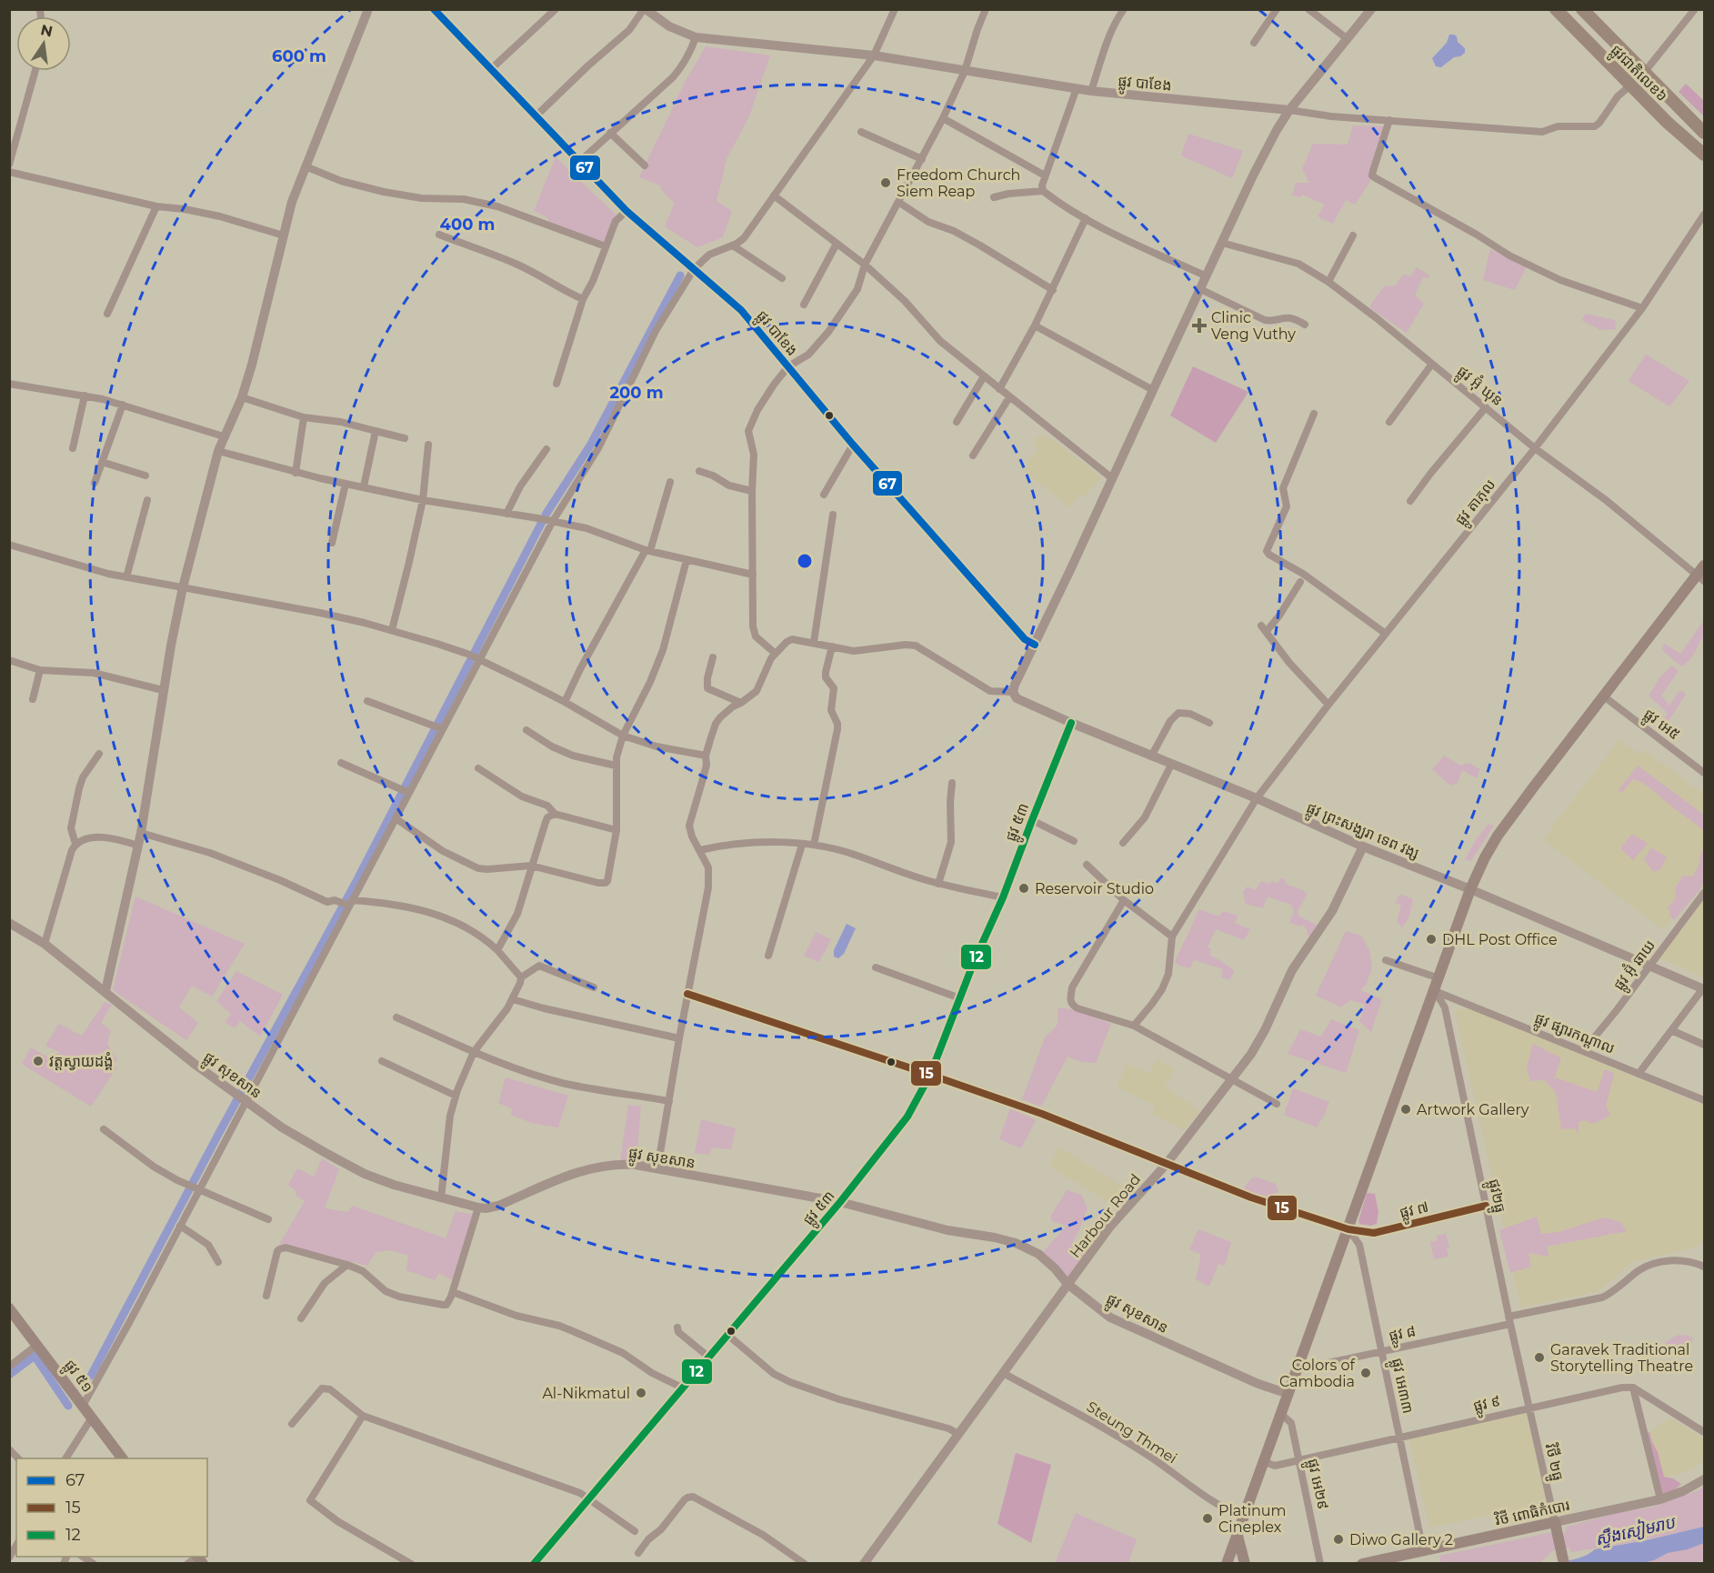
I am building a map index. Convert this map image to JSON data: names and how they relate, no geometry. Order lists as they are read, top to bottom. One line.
{"streets":{"main road":["ផ្លូវជាតិលេខ៦","ផ្លូវ ៥១","វិថី ពោធិកំបោរ"],"street":["ផ្លូវ បាខែង","ផ្លូវ អ៊ុំ ឃុន","ផ្លូវ តាភុល","ផ្លូវ អេ៥","ផ្លូវ ៥៣","ផ្លូវ ព្រះសង្ឃរា ទេព វង្ស","ផ្លូវ អ៊ុំ ឆាយ","ផ្លូវ ផ្សារកណ្តាល","ផ្លូវ សុខសាន","ផ្លូវ២ធ្នូ","ផ្លូវ ៧","Harbour Road","ផ្លូវ ៨","ផ្លូវ អេ៣៣","ផ្លូវ ៩","Steung Thmei","វិថី ២ធ្នូ","ផ្លូវ អេ២៩"]},"crossings":[["ផ្លូវជាតិលេខ៦","ផ្លូវ បាខែង"],["ផ្លូវ អ៊ុំ ឃុន","ផ្លូវ តាភុល"],["ផ្លូវ តាភុល","ផ្លូវ ព្រះសង្ឃរា ទេព វង្ស"],["ផ្លូវ ៥៣","ផ្លូវ ព្រះសង្ឃរា ទេព វង្ស"],["ផ្លូវ ៥៣","ផ្លូវ សុខសាន"],["ផ្លូវ ៥៣","ផ្លូវ ៧"],["ផ្លូវ ព្រះសង្ឃរា ទេព វង្ស","ផ្លូវ អ៊ុំ ឆាយ"],["ផ្លូវ ព្រះសង្ឃរា ទេព វង្ស","Harbour Road"],["ផ្លូវ អ៊ុំ ឆាយ","ផ្លូវ ផ្សារកណ្តាល"],["ផ្លូវ ផ្សារកណ្តាល","ផ្លូវ២ធ្នូ"],["ផ្លូវ សុខសាន","Harbour Road"],["ផ្លូវ២ធ្នូ","ផ្លូវ ៧"],["ផ្លូវ២ធ្នូ","ផ្លូវ ៨"],["ផ្លូវ២ធ្នូ","ផ្លូវ ៩"],["ផ្លូវ២ធ្នូ","វិថី ២ធ្នូ"],["ផ្លូវ ៧","Harbour Road"],["ផ្លូវ ៧","ផ្លូវ អេ៣៣"],["Harbour Road","Steung Thmei"],["ផ្លូវ ៨","ផ្លូវ អេ៣៣"],["ផ្លូវ អេ៣៣","ផ្លូវ ៩"],["ផ្លូវ អេ៣៣","វិថី ពោធិកំបោរ"],["ផ្លូវ ៩","វិថី ២ធ្នូ"],["ផ្លូវ ៩","ផ្លូវ អេ២៩"],["វិថី ២ធ្នូ","វិថី ពោធិកំបោរ"]],"water":["ស្ទឹងសៀមរាប"],"places":{"other":["Freedom Church Siem Reap","Reservoir Studio","DHL Post Office","វត្តស្វាយដង្គំ","Artwork Gallery","Garavek Traditional Storytelling Theatre","Colors of Cambodia","Al-Nikmatul","Platinum Cineplex","Diwo Gallery 2"],"health":["Clinic Veng Vuthy"]},"lines":["transit line 67","transit line 12","transit line 15"],"legend":["67","15","12"],"north":"top","rings":["600 m","400 m","200 m"]}
